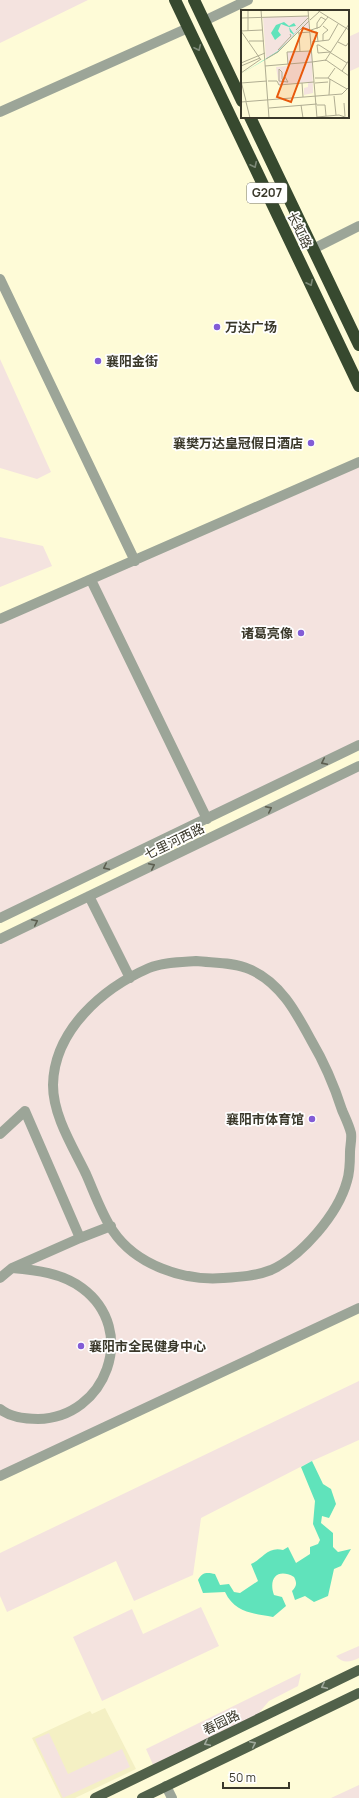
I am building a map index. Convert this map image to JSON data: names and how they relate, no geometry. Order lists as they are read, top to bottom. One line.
{"streets":{"highway":["G207","长虹路"],"main road":["春园路"],"street":["七里河西路"]},"places":["万达广场","襄阳金街","襄樊万达皇冠假日酒店","诸葛亮像","襄阳市体育馆","襄阳市全民健身中心"],"scale_bar":"50 m"}
